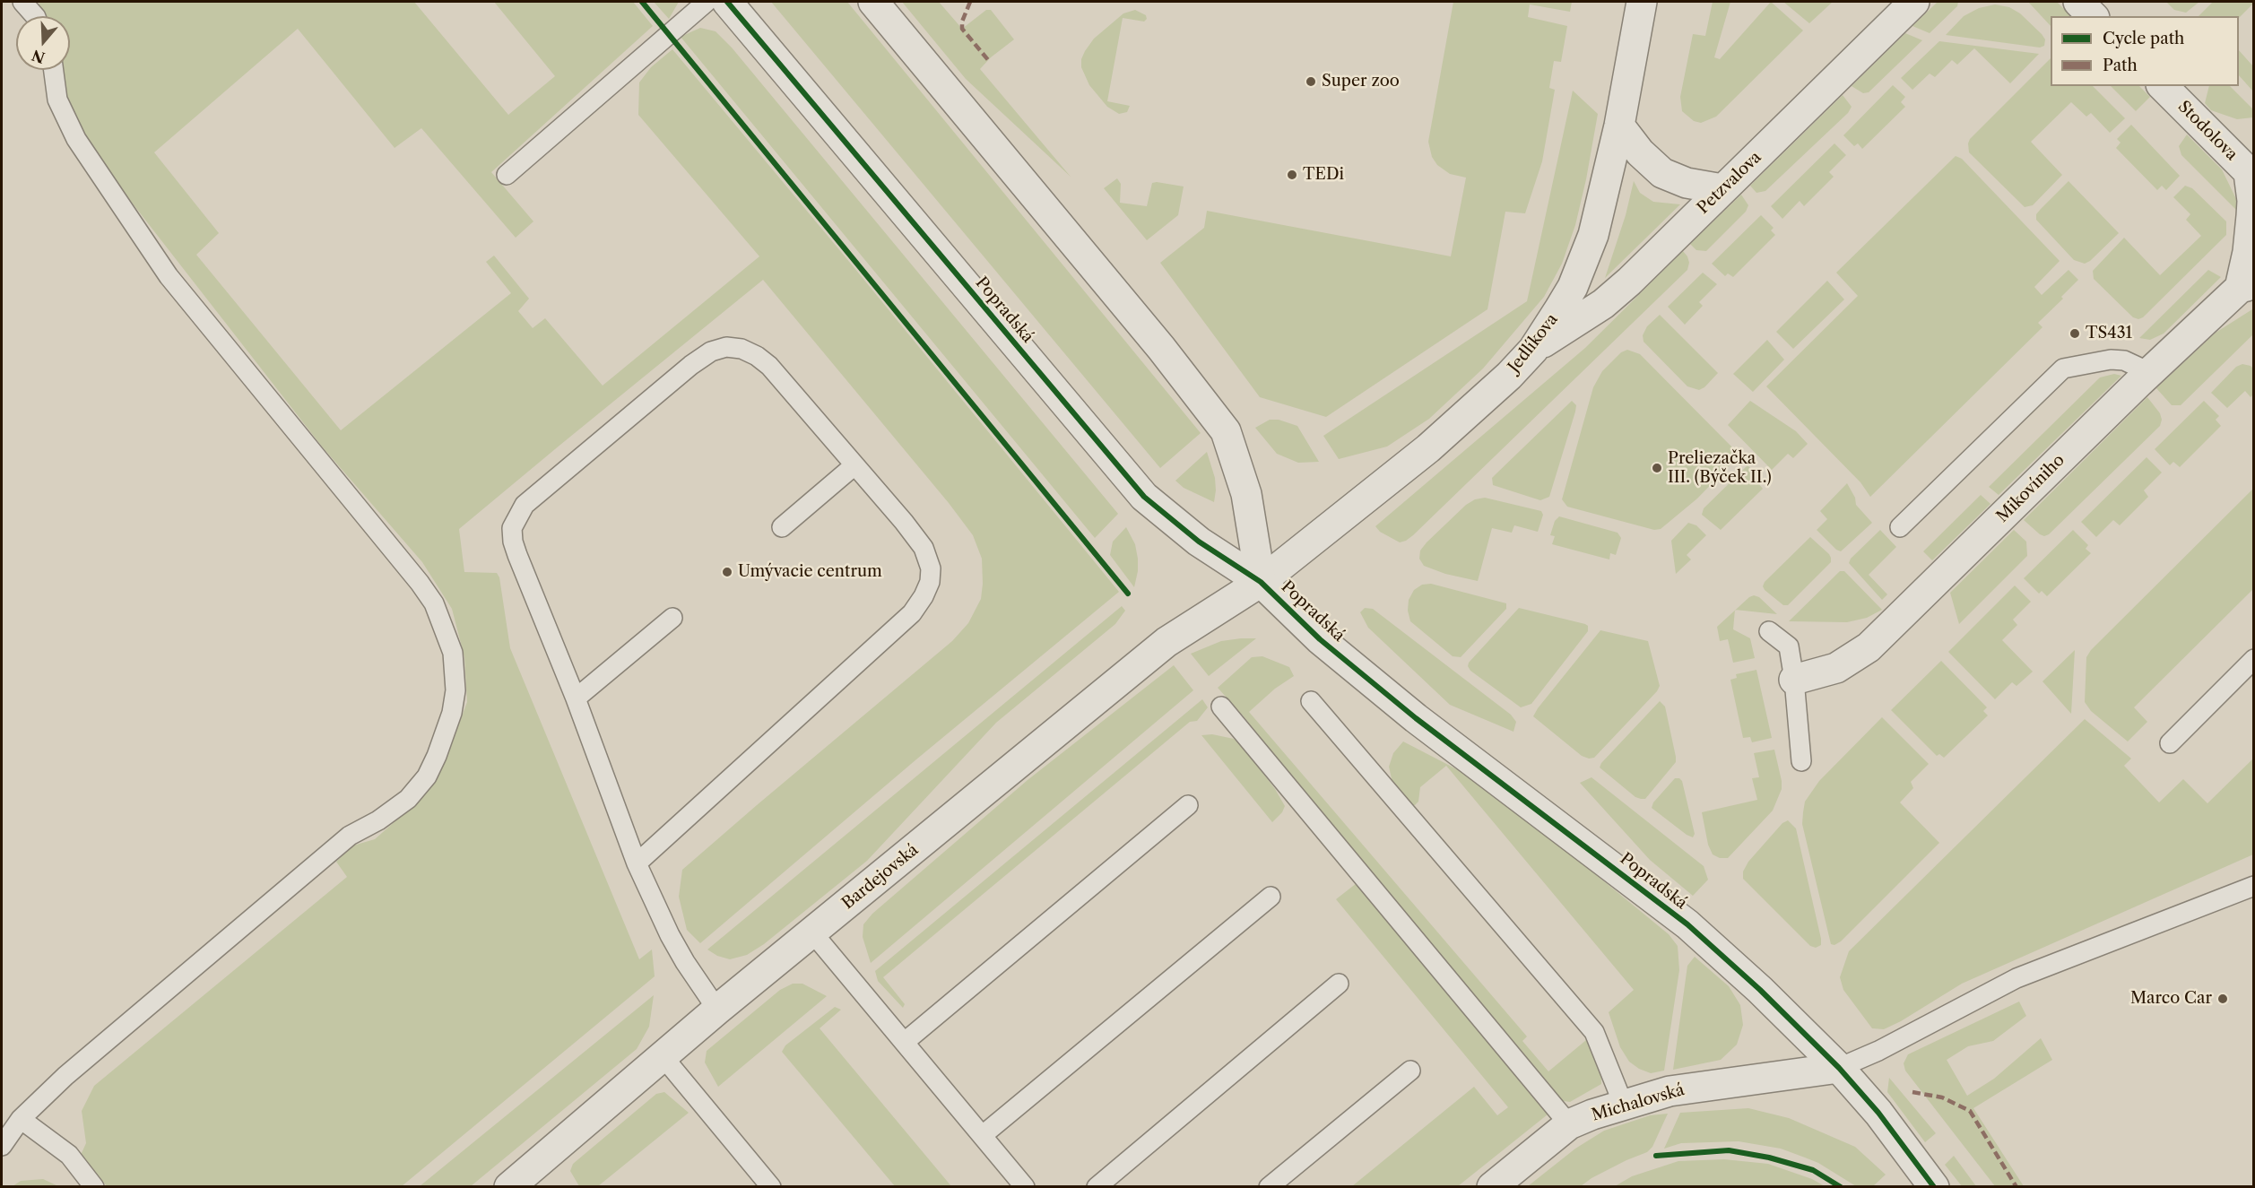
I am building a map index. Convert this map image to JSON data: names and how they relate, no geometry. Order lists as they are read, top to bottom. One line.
{"streets":{"street":["Stodolova","Petzvalova","Popradská","Jedlíkova","Mikovíniho","Bardejovská","Michalovská"]},"crossings":[["Petzvalova","Jedlíkova"],["Popradská","Jedlíkova"],["Popradská","Bardejovská"],["Popradská","Michalovská"],["Jedlíkova","Bardejovská"]],"places":["Super zoo","TEDi","TS431","Preliezačka III. (Býček II.)","Umývacie centrum","Marco Car"],"legend":["Cycle path","Path"],"north":"bottom"}
